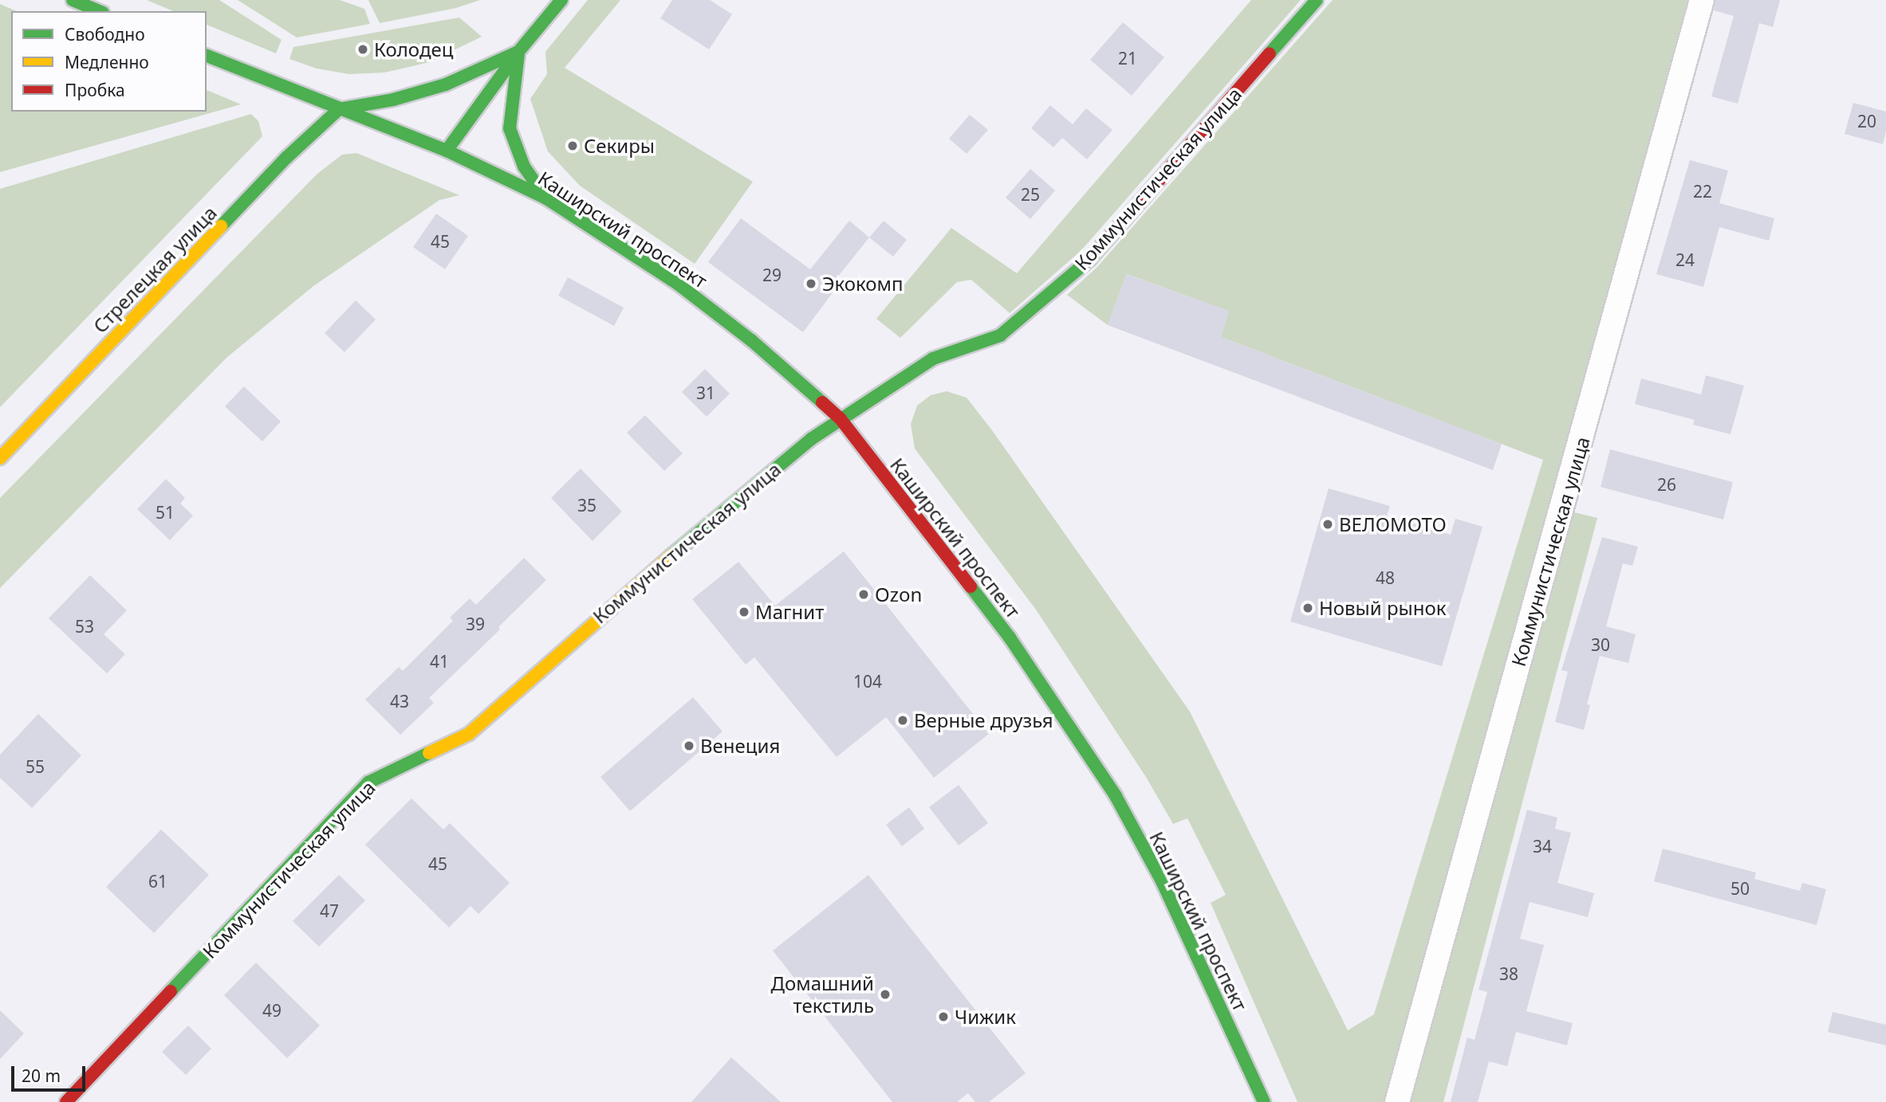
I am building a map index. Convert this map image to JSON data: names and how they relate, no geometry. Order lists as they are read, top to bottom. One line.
{"streets":{"main road":["Коммунистическая улица","Каширский проспект","Стрелецкая улица"]},"crossings":[["Коммунистическая улица","Каширский проспект"],["Каширский проспект","Стрелецкая улица"]],"places":["Колодец","Секиры","Экокомп","ВЕЛОМОТО","Ozon","Новый рынок","Магнит","Верные друзья","Венеция","Домашний текстиль","Чижик"],"house_numbers":["21","20","22","25","45","24","29","31","26","35","51","48","39","53","30","41","104","43","55","34","45","61","50","47","38","49"],"legend":["Свободно","Медленно","Пробка"],"scale_bar":"20 m"}
